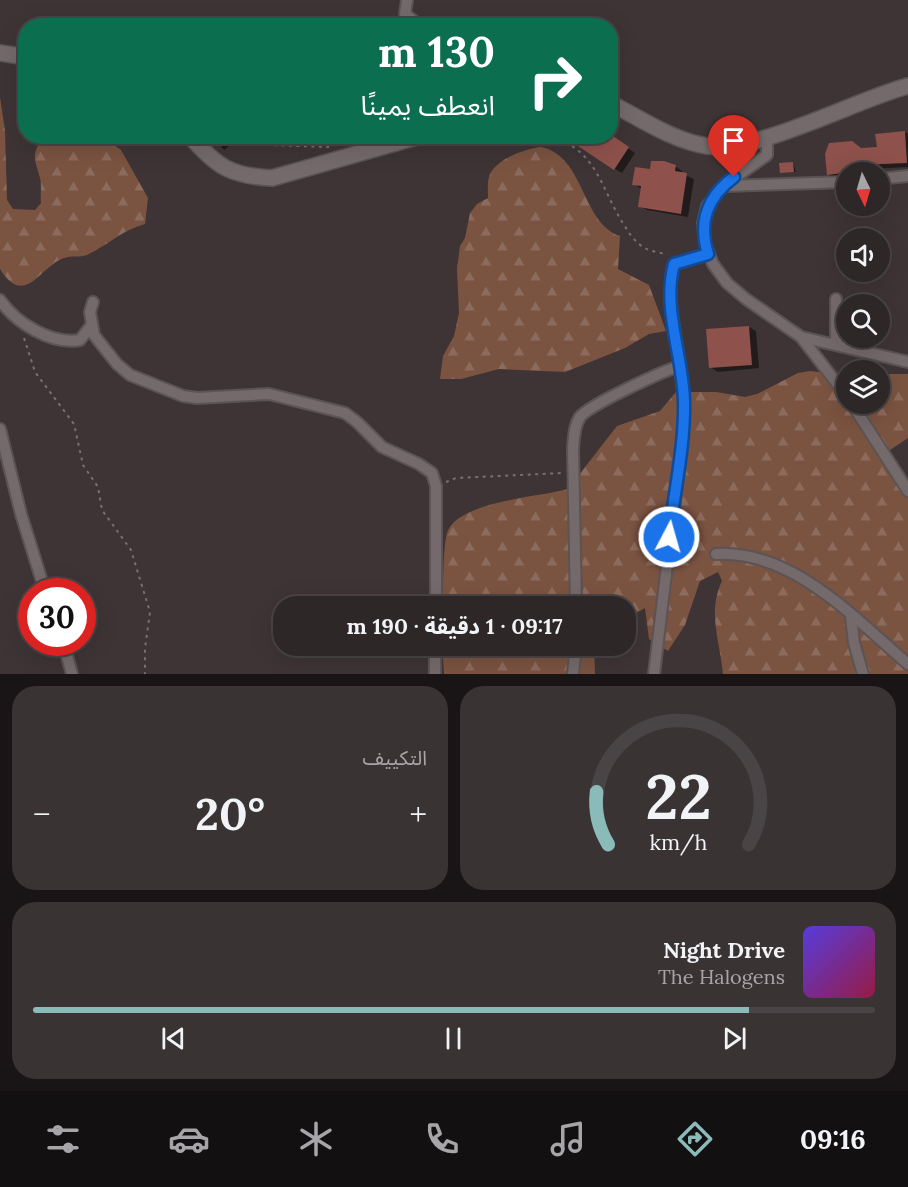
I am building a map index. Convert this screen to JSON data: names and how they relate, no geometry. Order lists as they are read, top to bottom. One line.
{"north":"bottom","page":{"turn":["130 m","انعطف يمينًا"],"limit":"30","trip":"09:17 · 1 دقيقة · 190 m","tile":"التكييف","heat":["−","20°","+"],"song":["Night Drive","The Halogens"],"tabs":"09:16","gauge":["22","km/h"]}}
